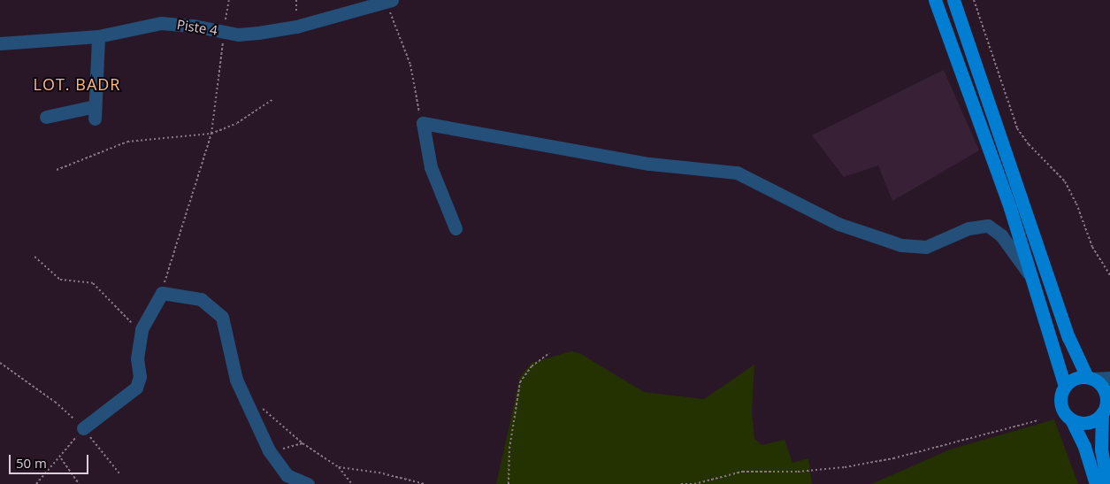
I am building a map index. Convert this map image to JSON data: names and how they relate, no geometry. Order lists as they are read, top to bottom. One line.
{"streets":{"street":["Piste 4"]},"districts":["LOT. BADR"],"scale_bar":"50 m"}
